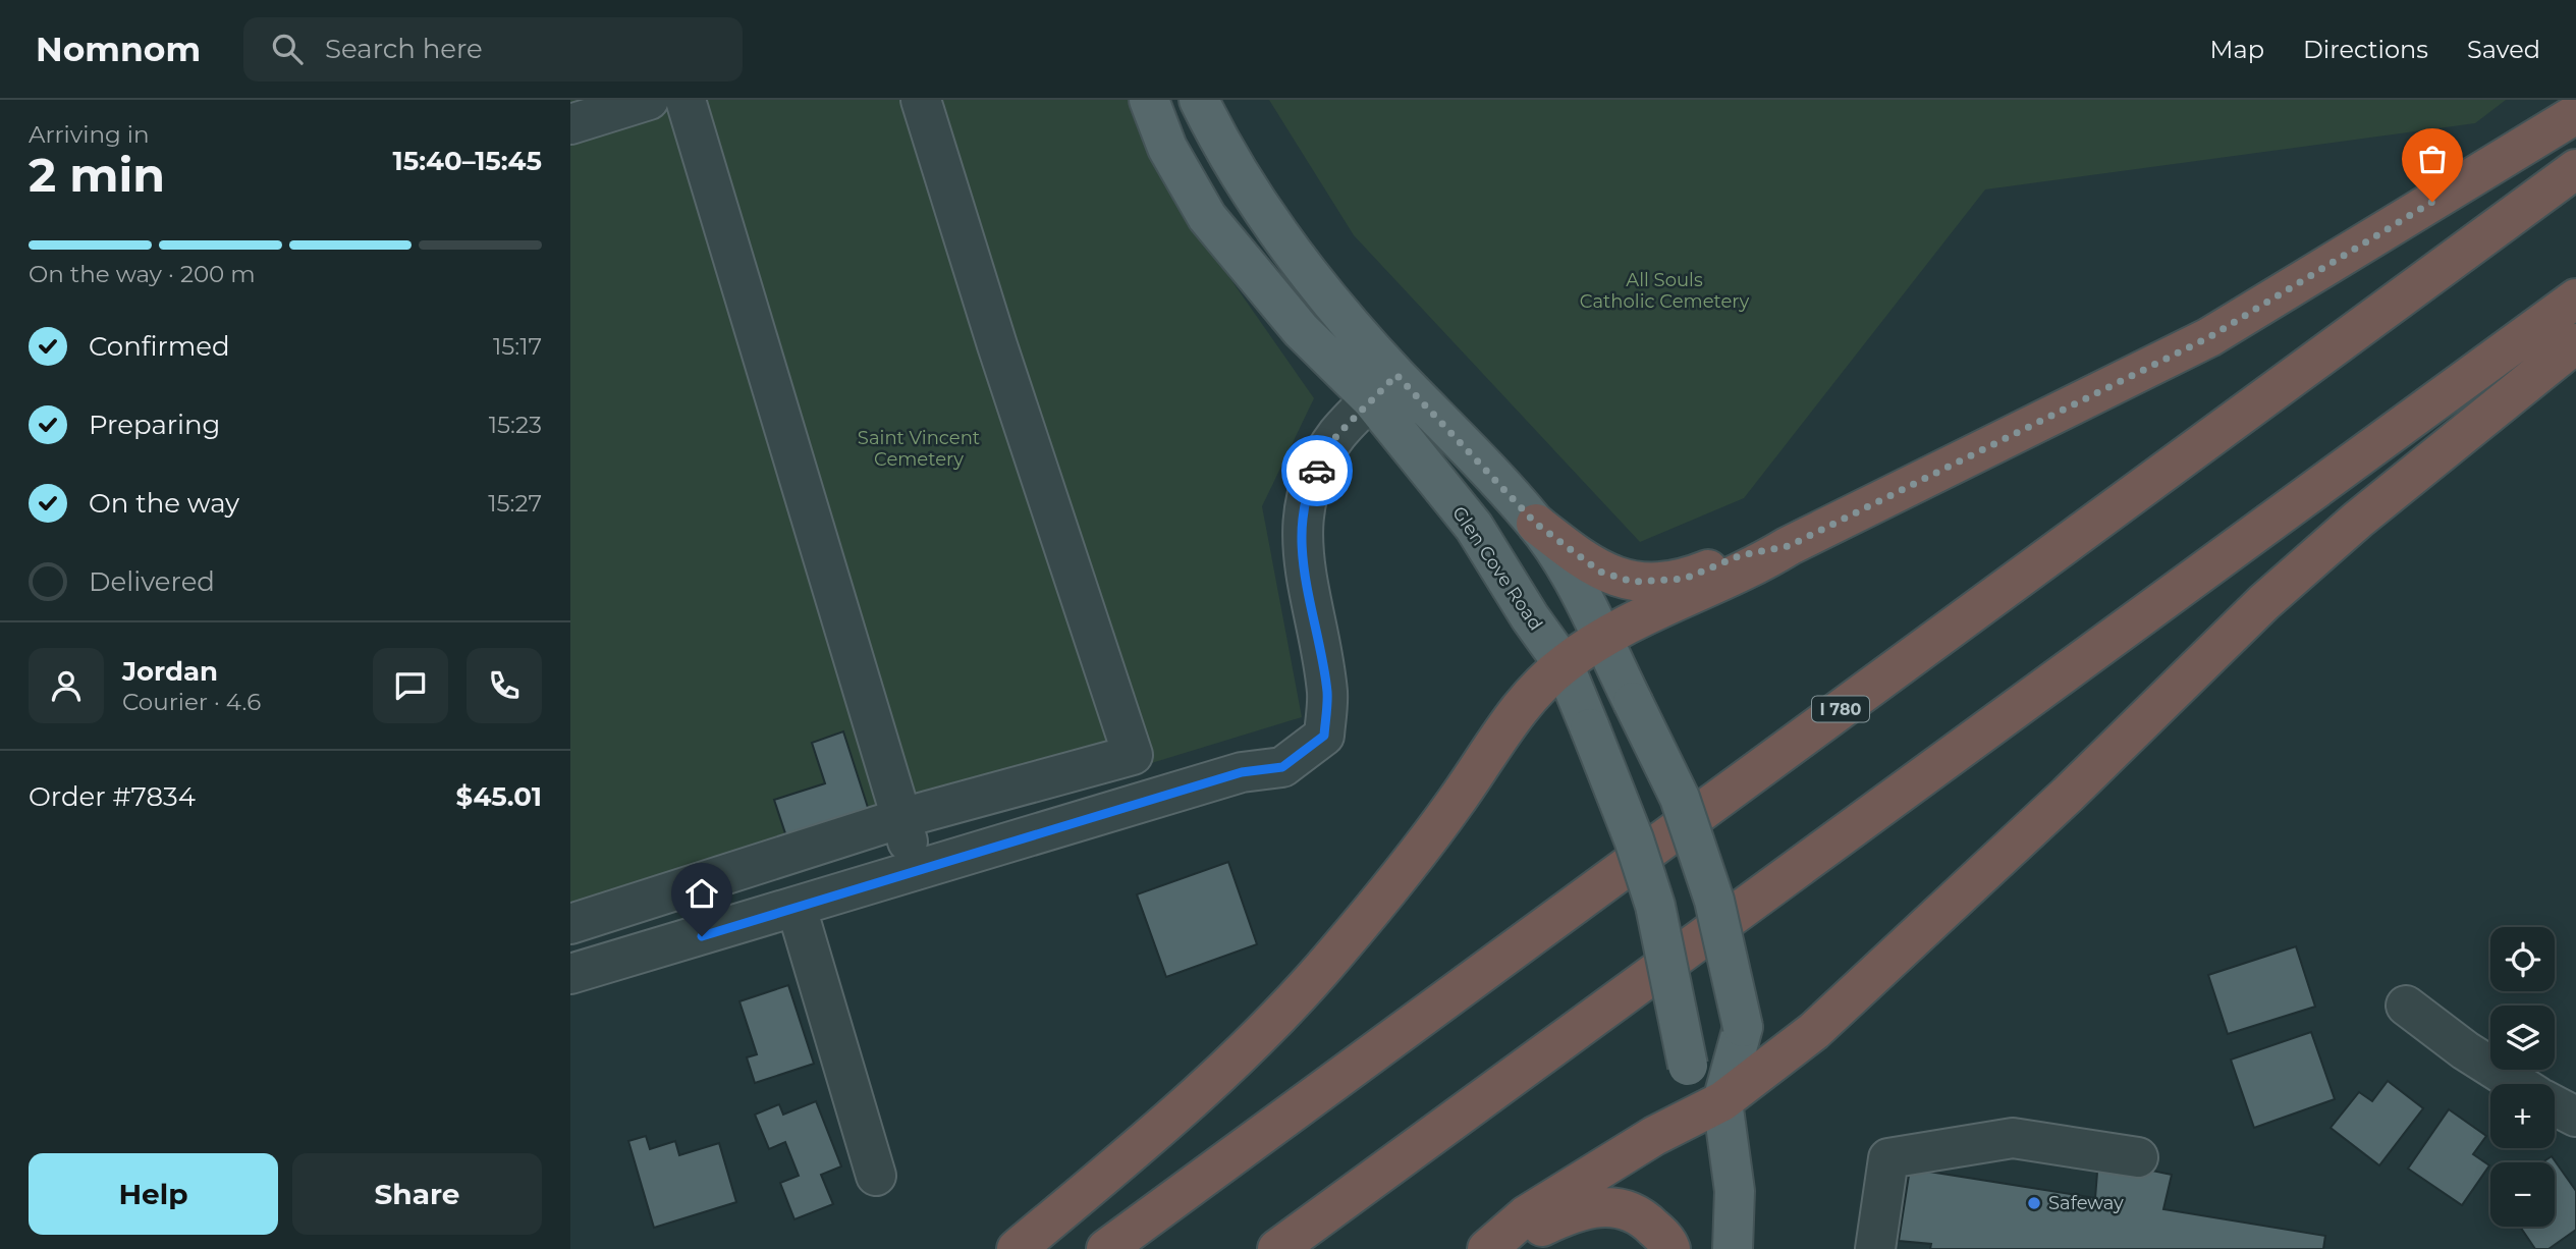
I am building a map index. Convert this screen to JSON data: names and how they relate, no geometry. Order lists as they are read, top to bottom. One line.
{"streets":{"highway":["I 780"],"main road":["Glen Cove Road"]},"parks":["All Souls Catholic Cemetery","Saint Vincent Cemetery"],"places":["Safeway"],"page":{"header":"Nomnom","search":"Search here","nav":["Map","Directions","Saved"],"heading":["2 min","Arriving in","15:40–15:45"],"panel":["Jordan","Courier · 4.6","Order #7834","$45.01"],"bar":"On the way · 200 m","list":[["Confirmed","15:17"],["Preparing","15:23"],["On the way","15:27"],"Delivered"],"map_buttons":["+","−"],"buttons":["Help","Share"]}}
